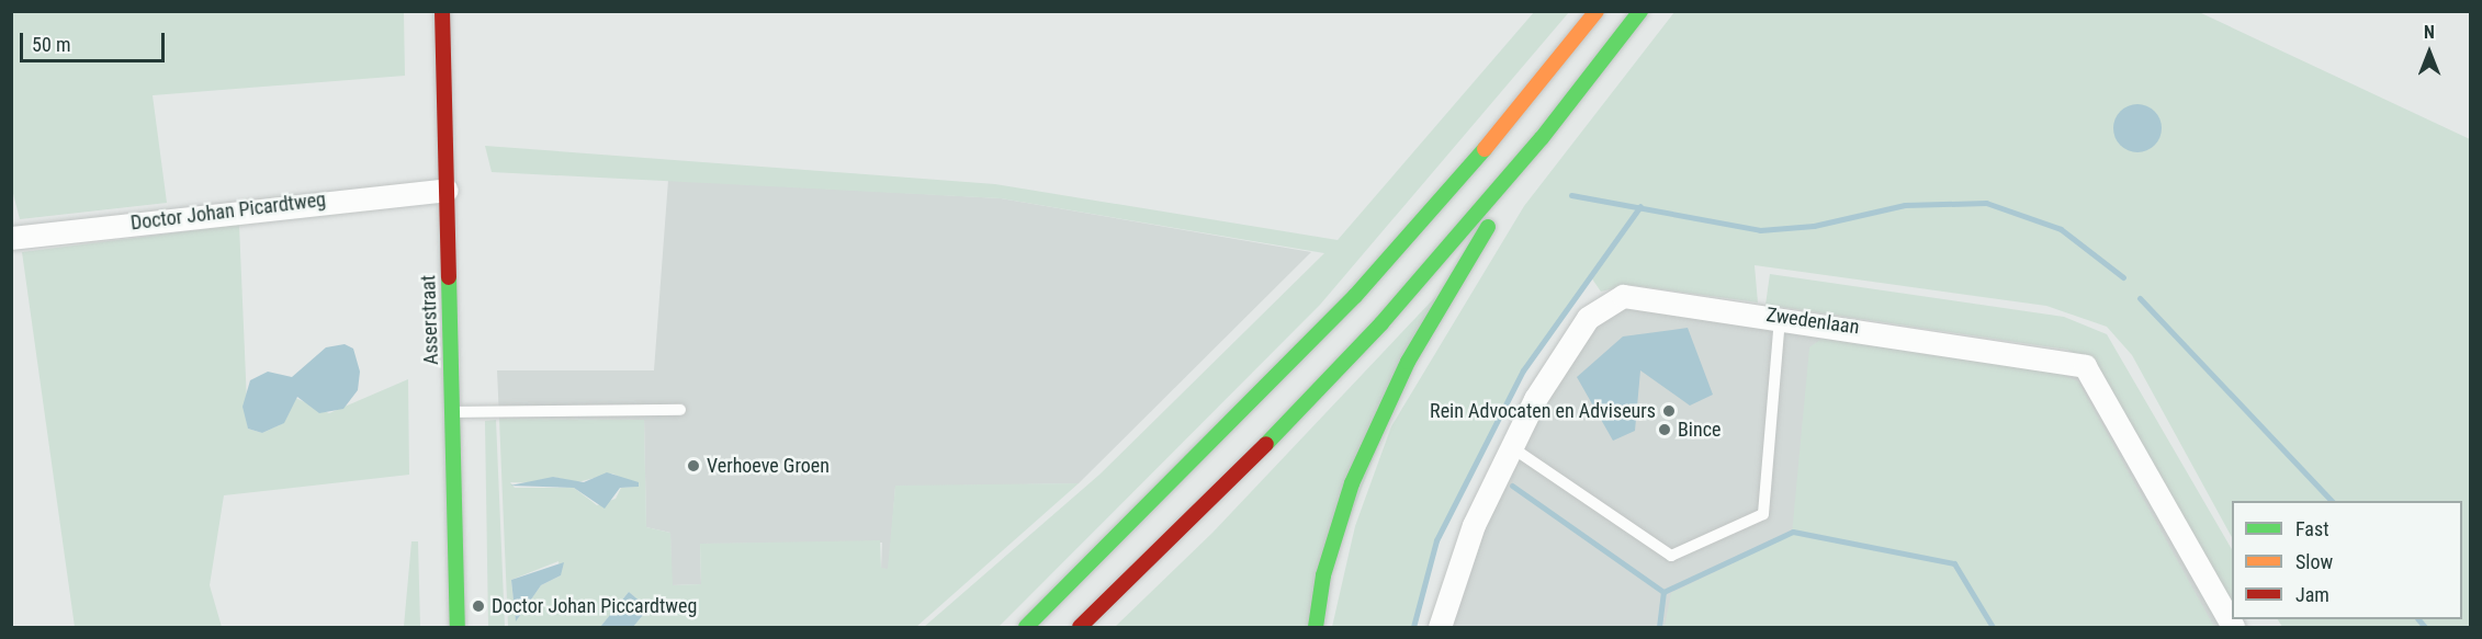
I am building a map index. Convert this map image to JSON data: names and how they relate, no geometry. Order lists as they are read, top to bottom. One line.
{"streets":{"main road":["Asserstraat"],"street":["Doctor Johan Picardtweg","Zwedenlaan"]},"crossings":[["Doctor Johan Picardtweg","Asserstraat"]],"places":["Rein Advocaten en Adviseurs","Bince","Verhoeve Groen","Doctor Johan Piccardtweg"],"legend":["Fast","Slow","Jam"],"scale_bar":"50 m","north":"top"}
